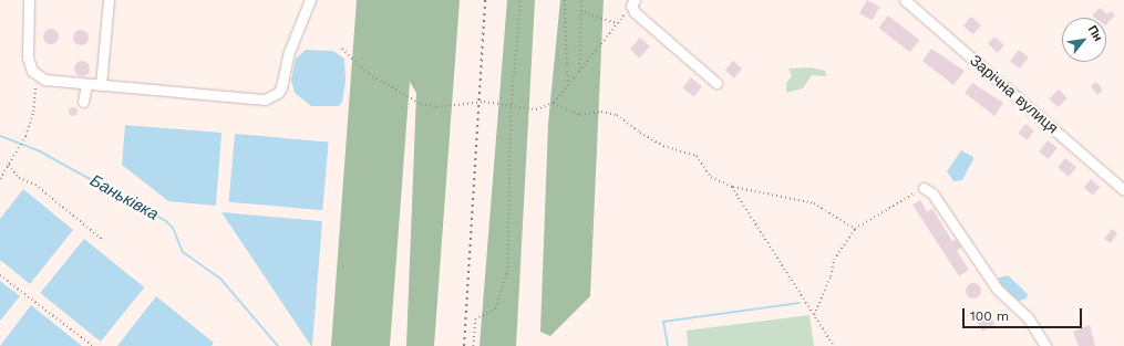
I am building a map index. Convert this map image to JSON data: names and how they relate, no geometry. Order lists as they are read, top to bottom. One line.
{"streets":{"street":["Зарічна вулиця"]},"water":["Баньківка"],"scale_bar":"100 m","north":"top right"}
